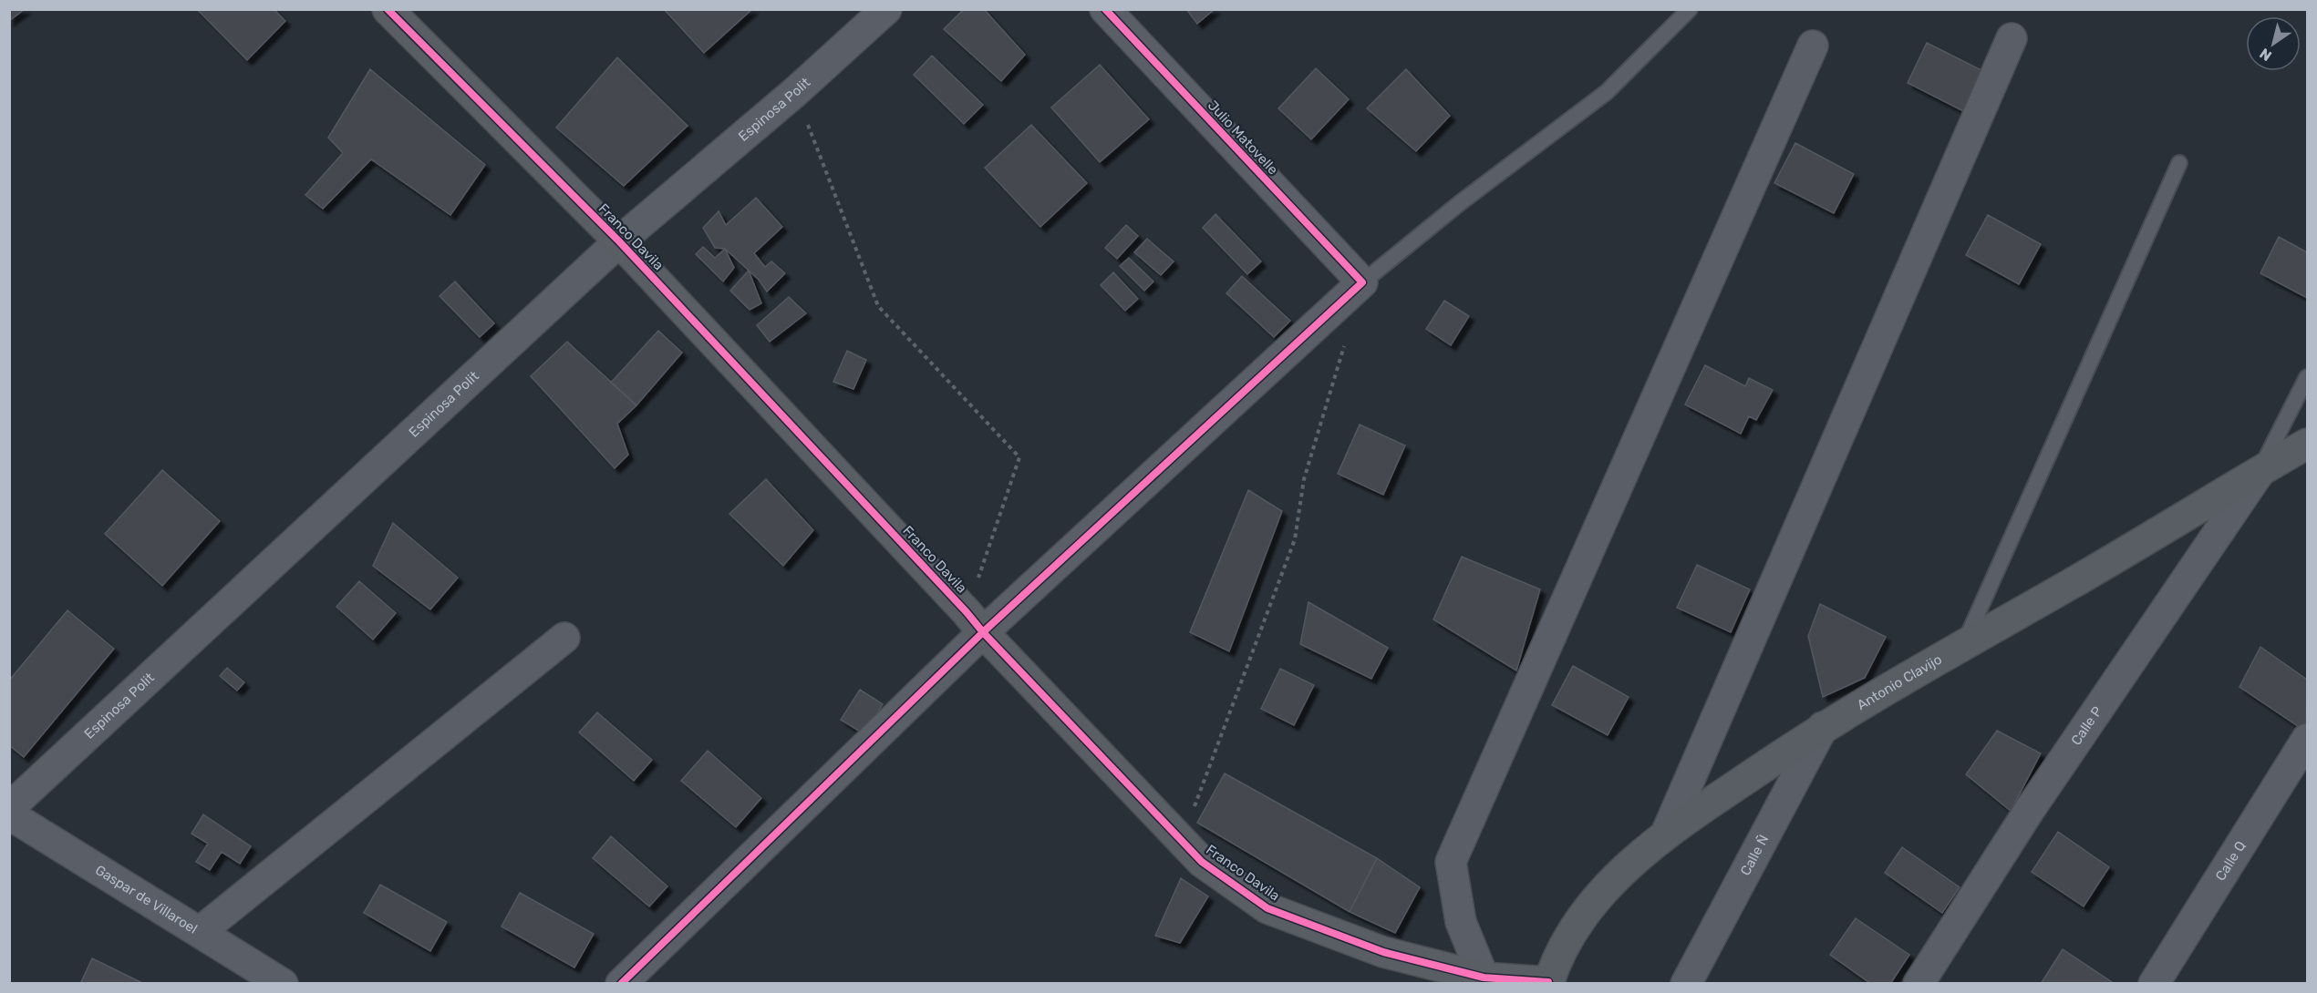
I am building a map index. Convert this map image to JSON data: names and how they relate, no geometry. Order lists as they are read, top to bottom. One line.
{"streets":{"street":["Espinosa Polit","Julio Matovelle","Franco Davila","Antonio Clavijo","Calle P","Calle Ñ","Calle Q","Gaspar de Villaroel"]},"crossings":[["Espinosa Polit","Franco Davila"],["Franco Davila","Antonio Clavijo"],["Antonio Clavijo","Calle P"],["Antonio Clavijo","Calle Ñ"]],"north":"bottom left"}
